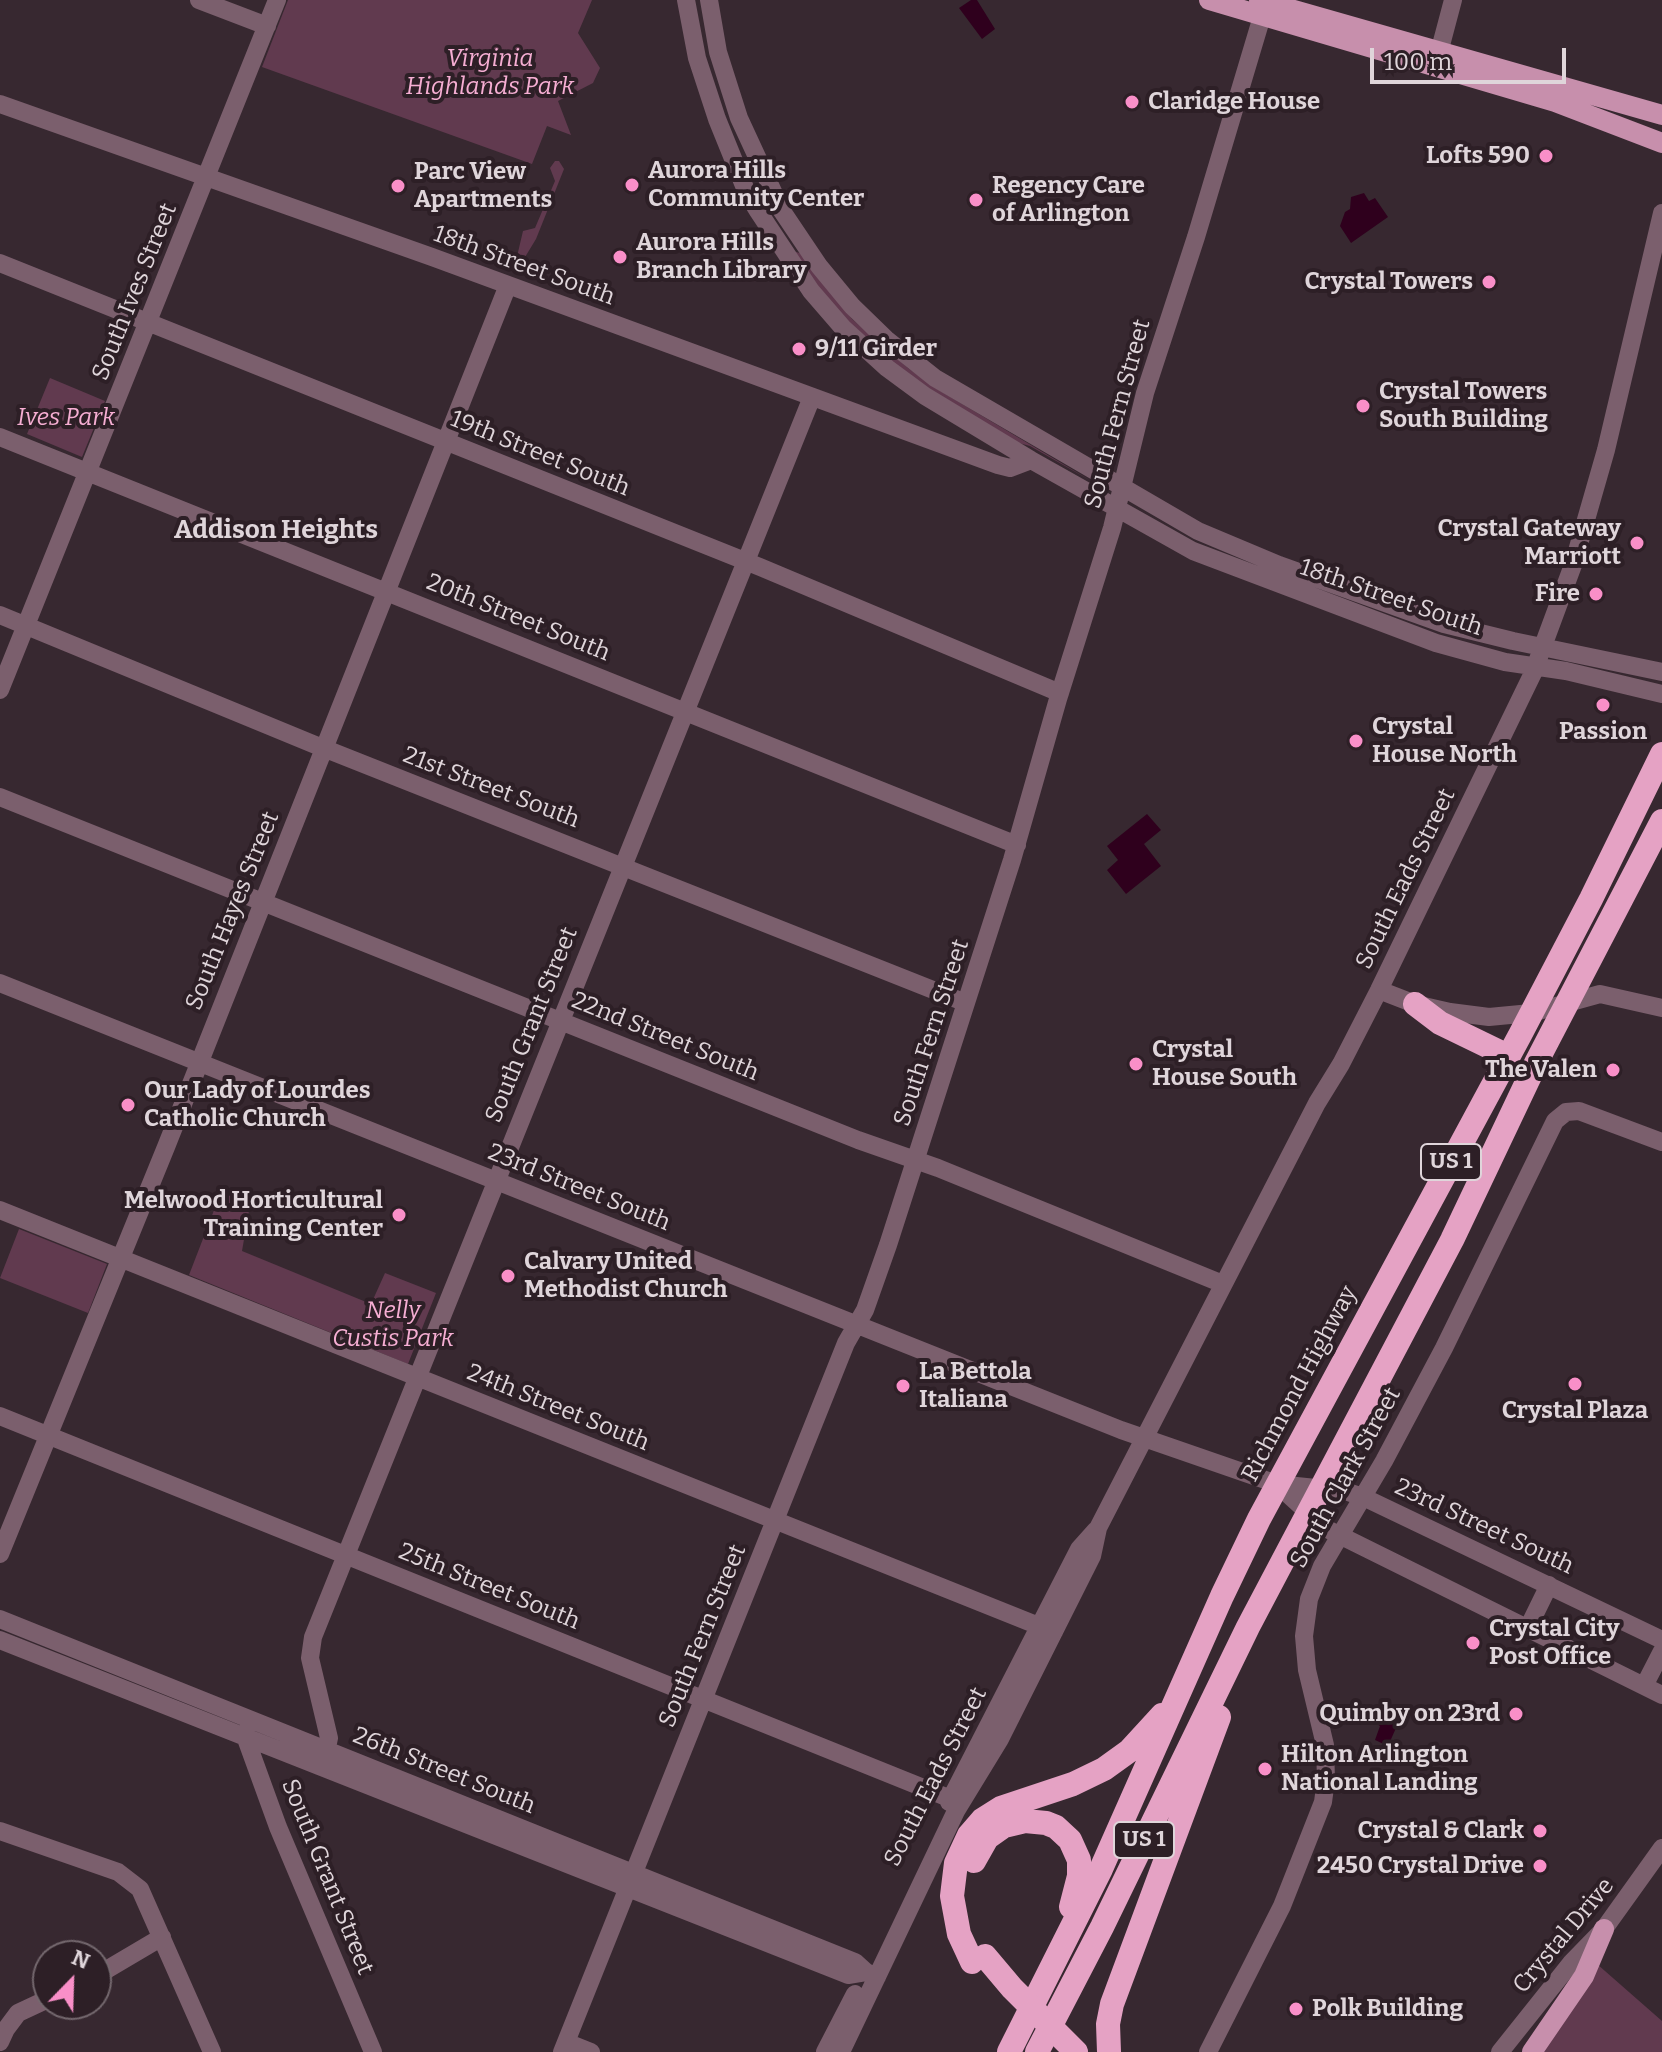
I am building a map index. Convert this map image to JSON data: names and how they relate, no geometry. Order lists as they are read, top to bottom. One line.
{"streets":{"highway":["US 1","Richmond Highway"],"street":["18th Street South","South Ives Street","South Fern Street","19th Street South","20th Street South","21st Street South","South Eads Street","South Hayes Street","South Grant Street","22nd Street South","23rd Street South","24th Street South","South Clark Street","25th Street South","26th Street South","Crystal Drive"]},"crossings":[["18th Street South","South Ives Street"],["18th Street South","South Fern Street"],["18th Street South","South Eads Street"],["18th Street South","South Hayes Street"],["18th Street South","South Grant Street"],["South Ives Street","19th Street South"],["South Ives Street","20th Street South"],["South Ives Street","21st Street South"],["South Fern Street","19th Street South"],["South Fern Street","20th Street South"],["South Fern Street","21st Street South"],["South Fern Street","22nd Street South"],["South Fern Street","23rd Street South"],["South Fern Street","24th Street South"],["South Fern Street","25th Street South"],["South Fern Street","26th Street South"],["19th Street South","South Hayes Street"],["19th Street South","South Grant Street"],["20th Street South","South Hayes Street"],["20th Street South","South Grant Street"],["21st Street South","South Hayes Street"],["21st Street South","South Grant Street"],["South Eads Street","22nd Street South"],["South Eads Street","23rd Street South"],["South Eads Street","24th Street South"],["South Eads Street","25th Street South"],["South Eads Street","26th Street South"],["South Hayes Street","22nd Street South"],["South Hayes Street","23rd Street South"],["South Hayes Street","24th Street South"],["South Hayes Street","25th Street South"],["South Grant Street","22nd Street South"],["South Grant Street","23rd Street South"],["South Grant Street","24th Street South"],["South Grant Street","25th Street South"],["South Grant Street","26th Street South"],["23rd Street South","Richmond Highway"],["23rd Street South","South Clark Street"]],"districts":["Addison Heights"],"parks":["Virginia Highlands Park","Ives Park","Nelly Custis Park"],"places":["Claridge House","Lofts 590","Aurora Hills Community Center","Parc View Apartments","Regency Care of Arlington","Aurora Hills Branch Library","Crystal Towers","9/11 Girder","Crystal Towers South Building","Crystal Gateway Marriott","Fire","Passion","Crystal House North","Crystal House South","The Valen","Our Lady of Lourdes Catholic Church","Melwood Horticultural Training Center","Calvary United Methodist Church","Crystal Plaza","La Bettola Italiana","Crystal City Post Office","Quimby on 23rd","Hilton Arlington National Landing","Crystal & Clark","2450 Crystal Drive","Polk Building"],"scale_bar":"100 m","north":"top right"}
